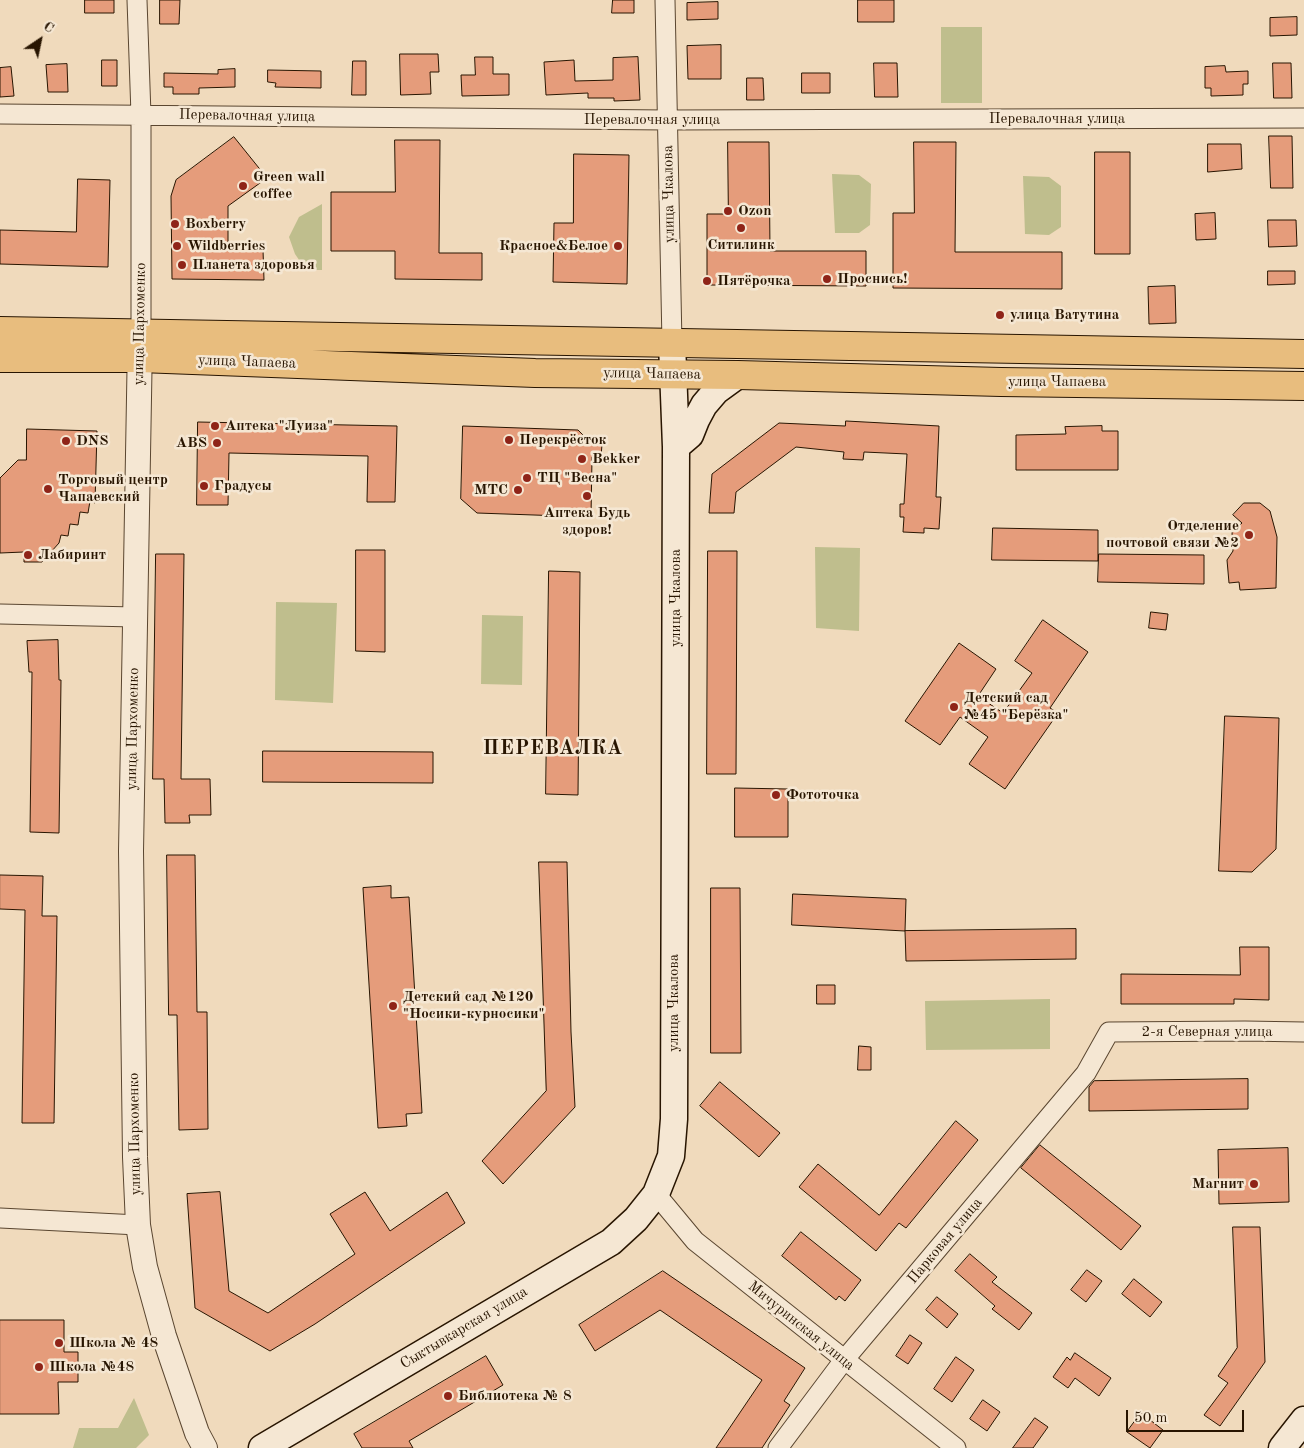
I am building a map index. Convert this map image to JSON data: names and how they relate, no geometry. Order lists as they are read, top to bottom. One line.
{"streets":{"main road":["улица Чкалова","улица Чапаева","Сыктывкарская улица"],"street":["Перевалочная улица","улица Пархоменко","2-я Северная улица","Парковая улица","Мичуринская улица"]},"crossings":[["Перевалочная улица","улица Чкалова"],["Перевалочная улица","улица Пархоменко"],["улица Чкалова","улица Чапаева"],["улица Чкалова","Мичуринская улица"],["улица Чкалова","Сыктывкарская улица"],["улица Пархоменко","улица Чапаева"],["2-я Северная улица","Парковая улица"],["Парковая улица","Мичуринская улица"],["Мичуринская улица","Сыктывкарская улица"]],"districts":["ПЕРЕВАЛКА"],"places":["Green wall coffee","Ozon","Boxberry","Ситилинк","Wildberries","Красное&Белое","Планета здоровья","Проснись!","Пятёрочка","улица Ватутина","Аптека \"Луиза\"","Перекрёсток","DNS","ABS","Bekker","ТЦ \"Весна\"","Градусы","Торговый центр Чапаевский","МТС","Аптека Будь здоров!","Отделение почтовой связи №2","Лабиринт","Детский сад №45 \"Берёзка\"","Фототочка","Детский сад №120 \"Носики-курносики\"","Магнит","Школа № 48","Школа №48","Библиотека № 8"],"scale_bar":"50 m","north":"top right"}
